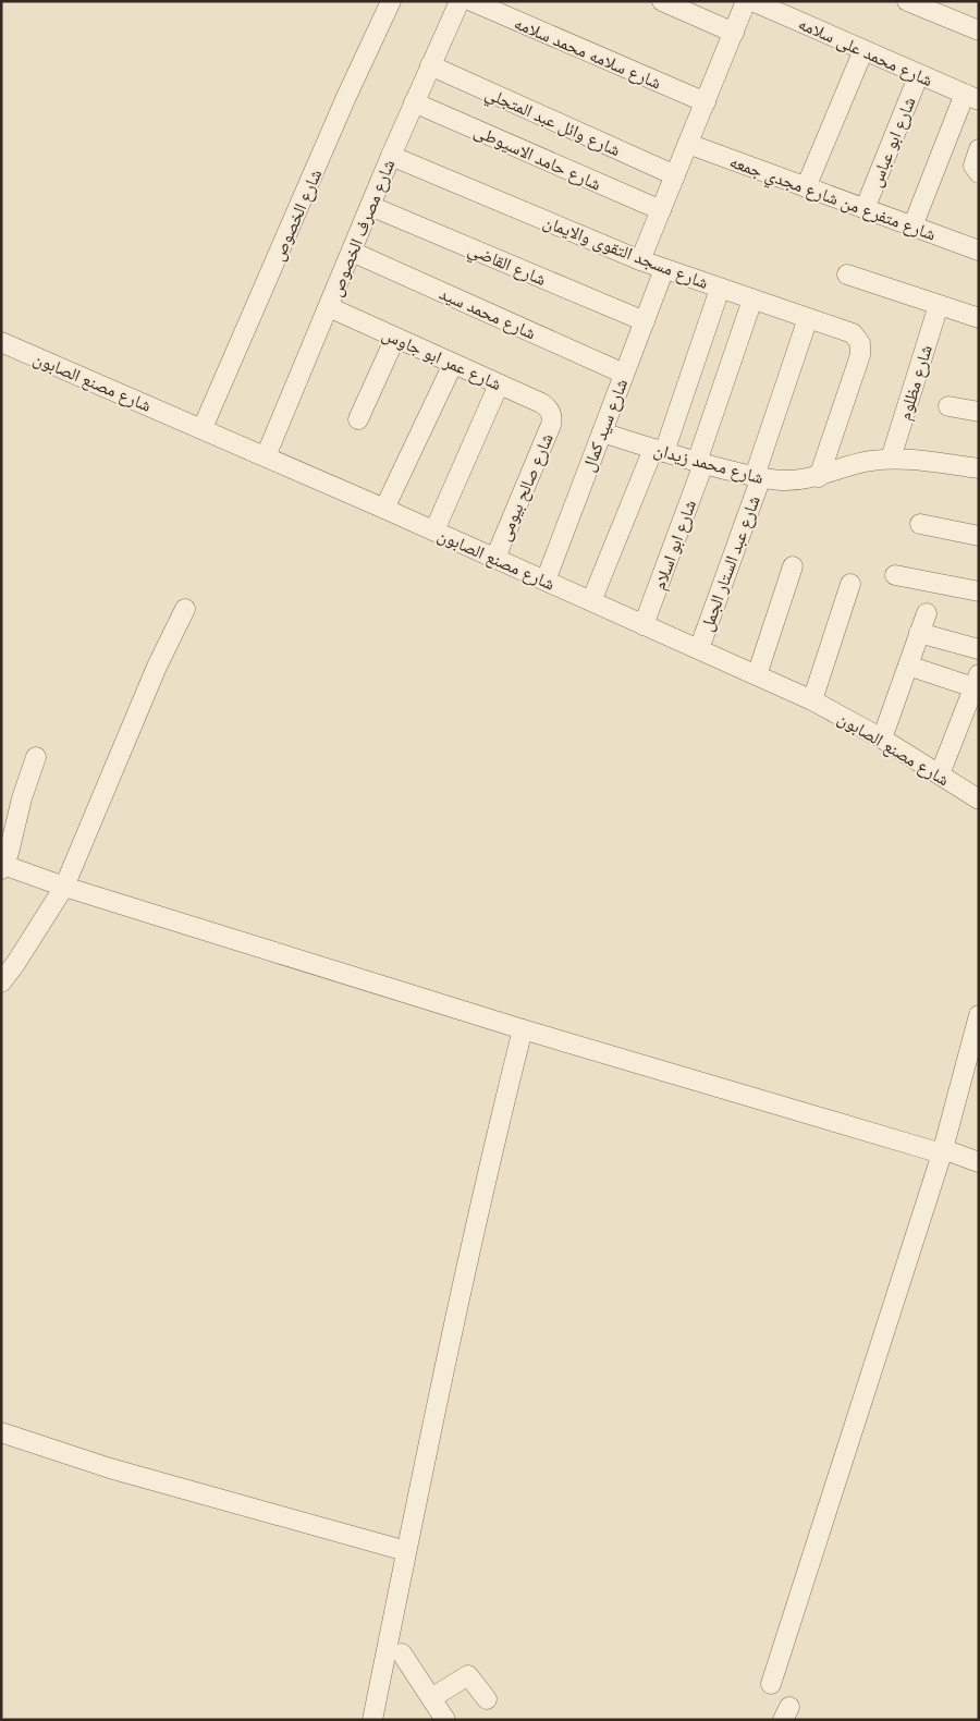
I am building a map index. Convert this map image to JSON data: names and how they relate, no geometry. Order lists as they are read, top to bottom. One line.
{"streets":{"street":["شارع محمد على سلامه","شارع سلامه محمد سلامه","شارع وائل عبد المتجلي","شارع ابو عباس","شارع حامد الاسيوطى","شارع متفرع من شارع مجدي جمعه","شارع الخصوص","شارع مصرف الخصوص","شارع مسجد التقوى والايمان","شارع القاضي","شارع محمد سيد","شارع عمر ابو جاوس","شارع مصنع الصابون","شارع مظلوم","شارع سيد كمال","شارع محمد زيدان","شارع صالح بيومى","شارع ابو اسلام","شارع عبد الستار الجمل"]},"crossings":[["شارع محمد على سلامه","شارع ابو عباس"],["شارع وائل عبد المتجلي","شارع مصرف الخصوص"],["شارع ابو عباس","شارع متفرع من شارع مجدي جمعه"],["شارع حامد الاسيوطى","شارع مصرف الخصوص"],["شارع الخصوص","شارع مصنع الصابون"],["شارع مصرف الخصوص","شارع مسجد التقوى والايمان"],["شارع مصرف الخصوص","شارع القاضي"],["شارع مصرف الخصوص","شارع محمد سيد"],["شارع مصرف الخصوص","شارع عمر ابو جاوس"],["شارع مصرف الخصوص","شارع مصنع الصابون"],["شارع مسجد التقوى والايمان","شارع سيد كمال"],["شارع مسجد التقوى والايمان","شارع محمد زيدان"],["شارع مسجد التقوى والايمان","شارع ابو اسلام"],["شارع مسجد التقوى والايمان","شارع عبد الستار الجمل"],["شارع القاضي","شارع سيد كمال"],["شارع محمد سيد","شارع سيد كمال"],["شارع عمر ابو جاوس","شارع صالح بيومى"],["شارع مصنع الصابون","شارع سيد كمال"],["شارع مصنع الصابون","شارع صالح بيومى"],["شارع مصنع الصابون","شارع ابو اسلام"],["شارع مصنع الصابون","شارع عبد الستار الجمل"],["شارع مظلوم","شارع محمد زيدان"],["شارع سيد كمال","شارع محمد زيدان"],["شارع محمد زيدان","شارع ابو اسلام"],["شارع محمد زيدان","شارع عبد الستار الجمل"]]}
